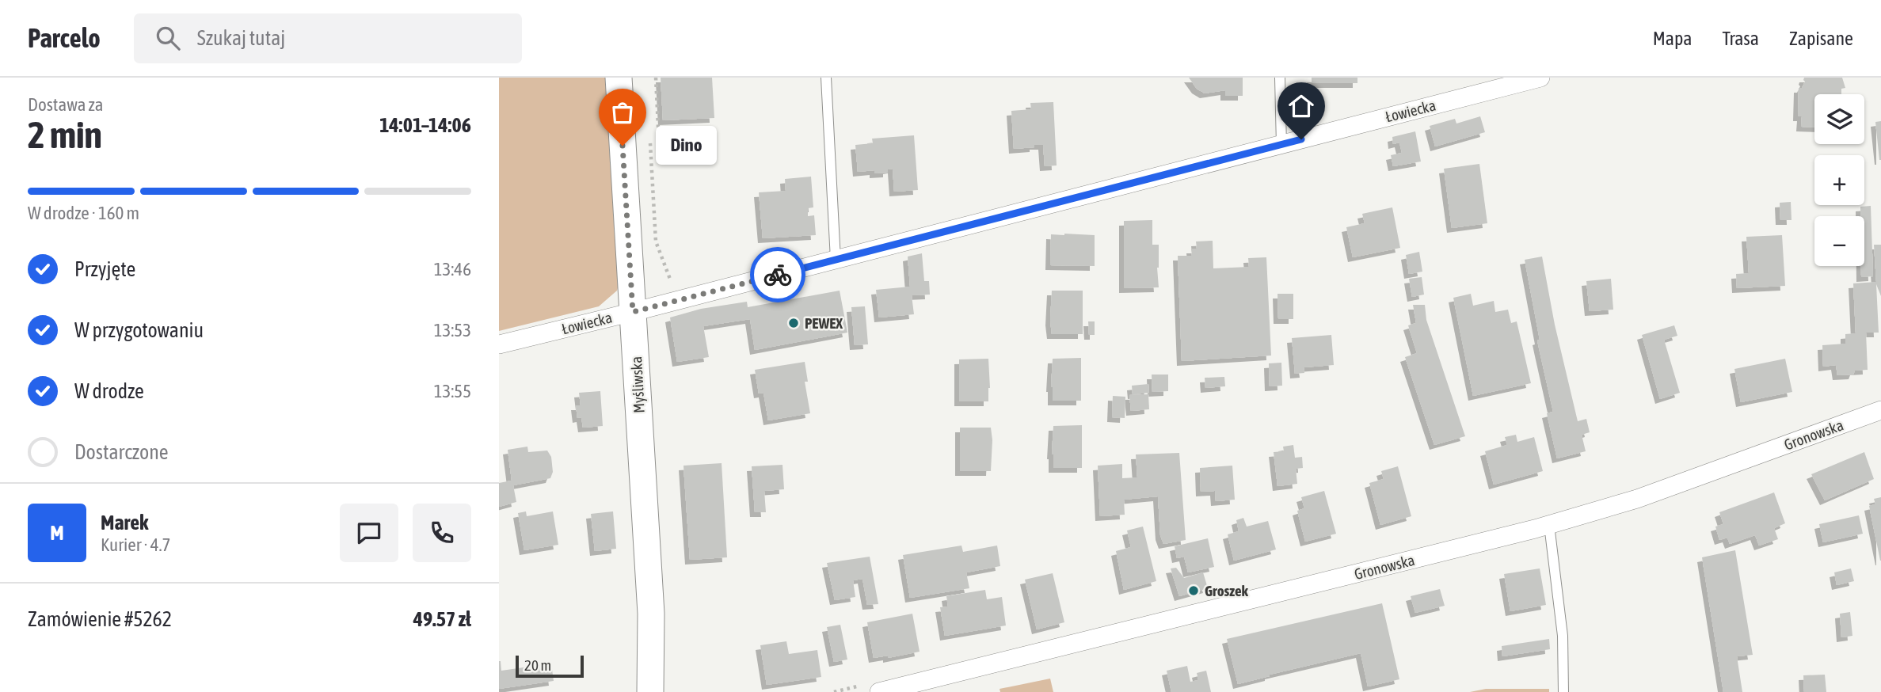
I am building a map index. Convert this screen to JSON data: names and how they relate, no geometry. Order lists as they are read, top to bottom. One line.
{"streets":{"street":["Łowiecka","Myśliwska","Gronowska"]},"crossings":[["Łowiecka","Myśliwska"]],"places":["Dino","PEWEX","Groszek"],"scale_bar":"20 m","page":{"header":"Parcelo","search":"Szukaj tutaj","nav":["Mapa","Trasa","Zapisane"],"heading":["2 min","Dostawa za","14:01–14:06"],"panel":["Marek","Kurier · 4.7","Zamówienie #5262","49.57 zł"],"map_buttons":["+","−"],"bubble":"Dino","bar":"W drodze · 160 m","list":[["Przyjęte","13:46"],["W przygotowaniu","13:53"],["W drodze","13:55"],"Dostarczone"],"round":"M","scale":"20 m"}}
